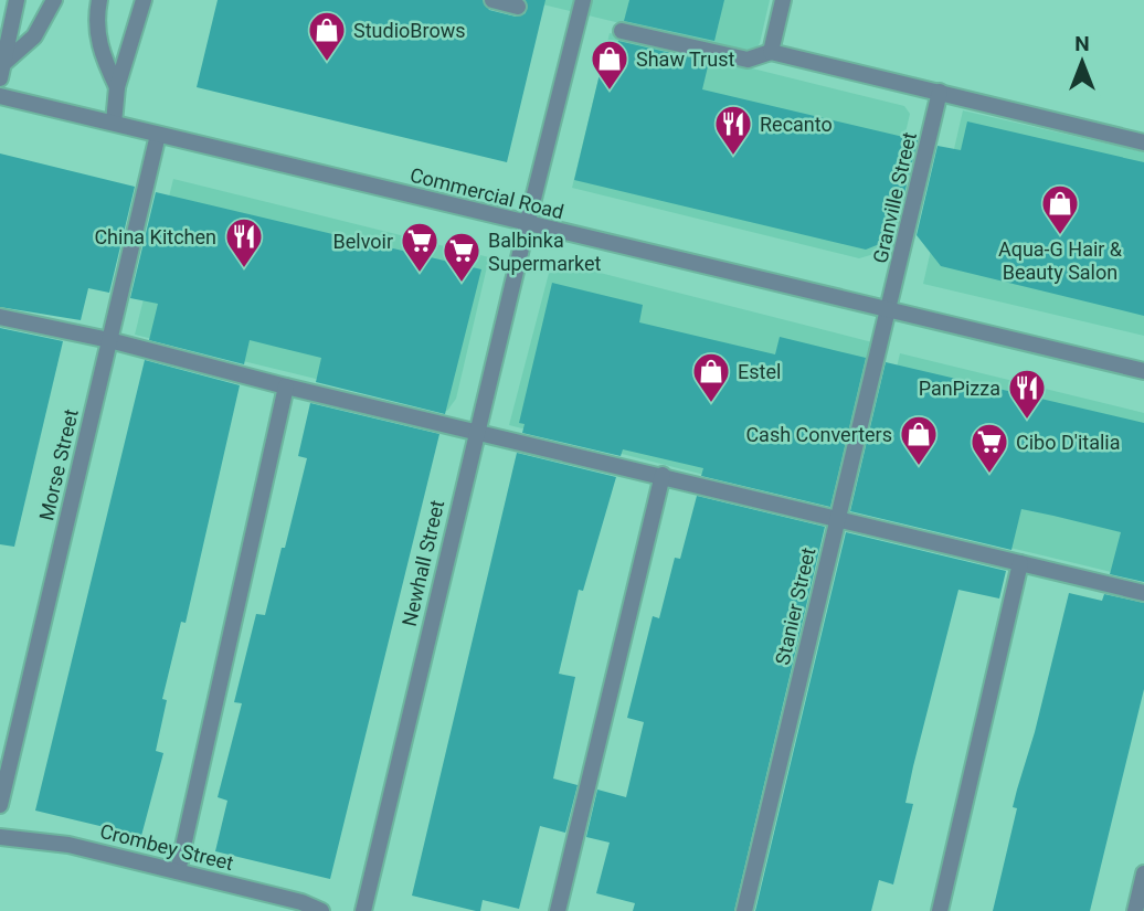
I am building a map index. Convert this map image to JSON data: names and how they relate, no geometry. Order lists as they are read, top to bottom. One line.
{"streets":{"street":["Commercial Road","Granville Street","Morse Street","Newhall Street","Stanier Street","Crombey Street"]},"crossings":[["Commercial Road","Granville Street"],["Commercial Road","Morse Street"],["Commercial Road","Newhall Street"],["Commercial Road","Stanier Street"],["Granville Street","Stanier Street"]],"places":{"shop":["StudioBrows","Shaw Trust","Aqua-G Hair & Beauty Salon","Estel","Cash Converters"],"restaurant":["Recanto","China Kitchen","PanPizza"],"supermarket":["Belvoir","Balbinka Supermarket","Cibo D'italia"]},"north":"top"}
